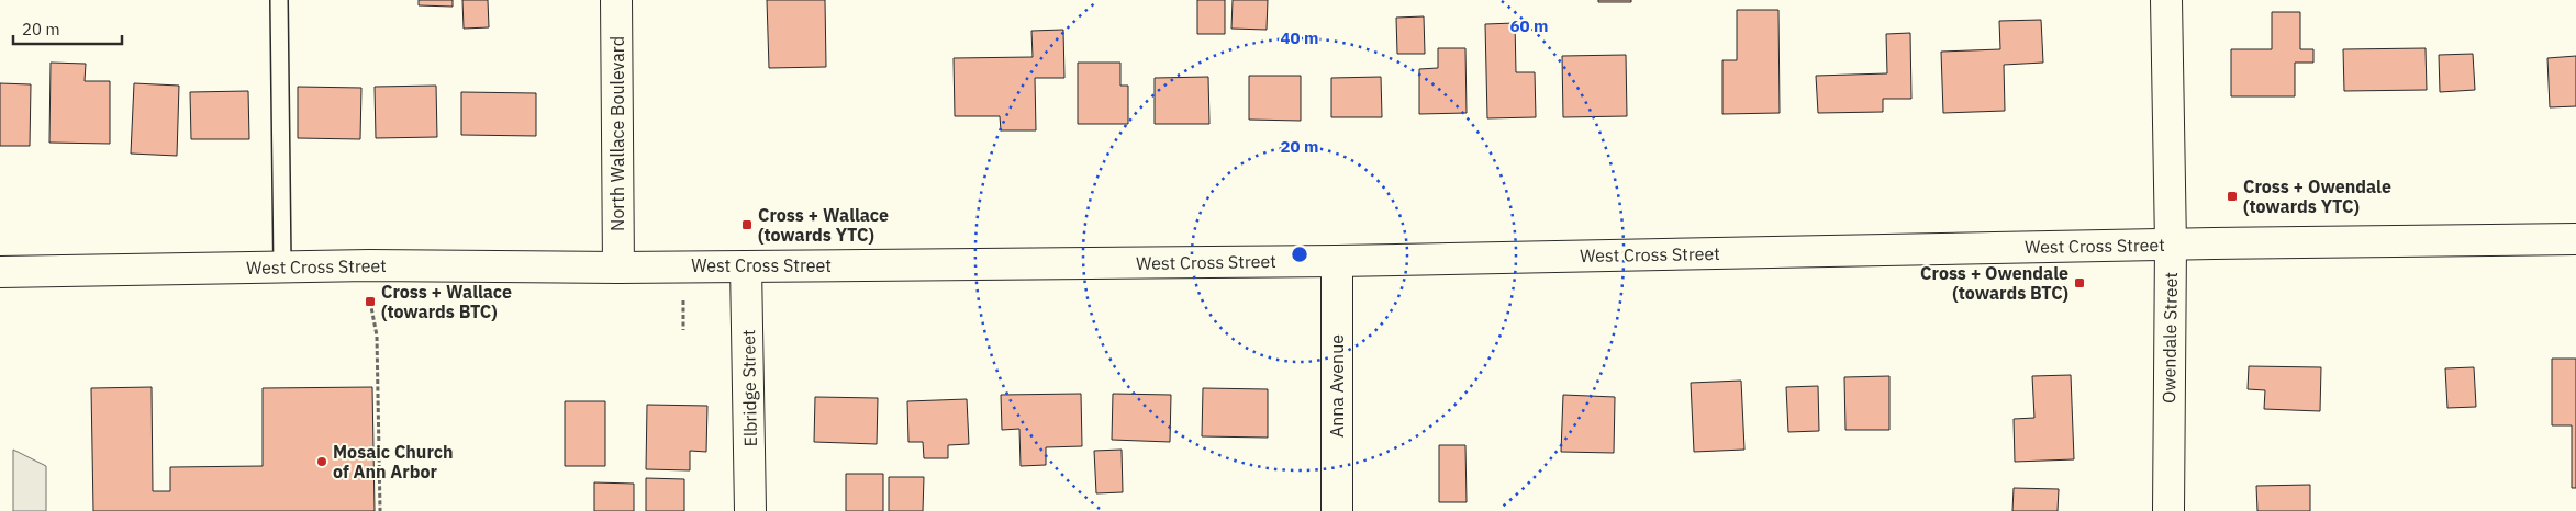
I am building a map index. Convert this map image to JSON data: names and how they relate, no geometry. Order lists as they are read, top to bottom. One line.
{"streets":{"main road":["North Wallace Boulevard","West Cross Street","Owendale Street","Anna Avenue","Elbridge Street"]},"crossings":[["North Wallace Boulevard","West Cross Street"],["West Cross Street","Owendale Street"],["West Cross Street","Anna Avenue"],["West Cross Street","Elbridge Street"]],"places":{"transit":["Cross + Owendale (towards YTC)","Cross + Wallace (towards YTC)","Cross + Owendale (towards BTC)","Cross + Wallace (towards BTC)"],"other":["Mosaic Church of Ann Arbor"]},"scale_bar":"20 m","rings":["60 m","40 m","20 m"]}
